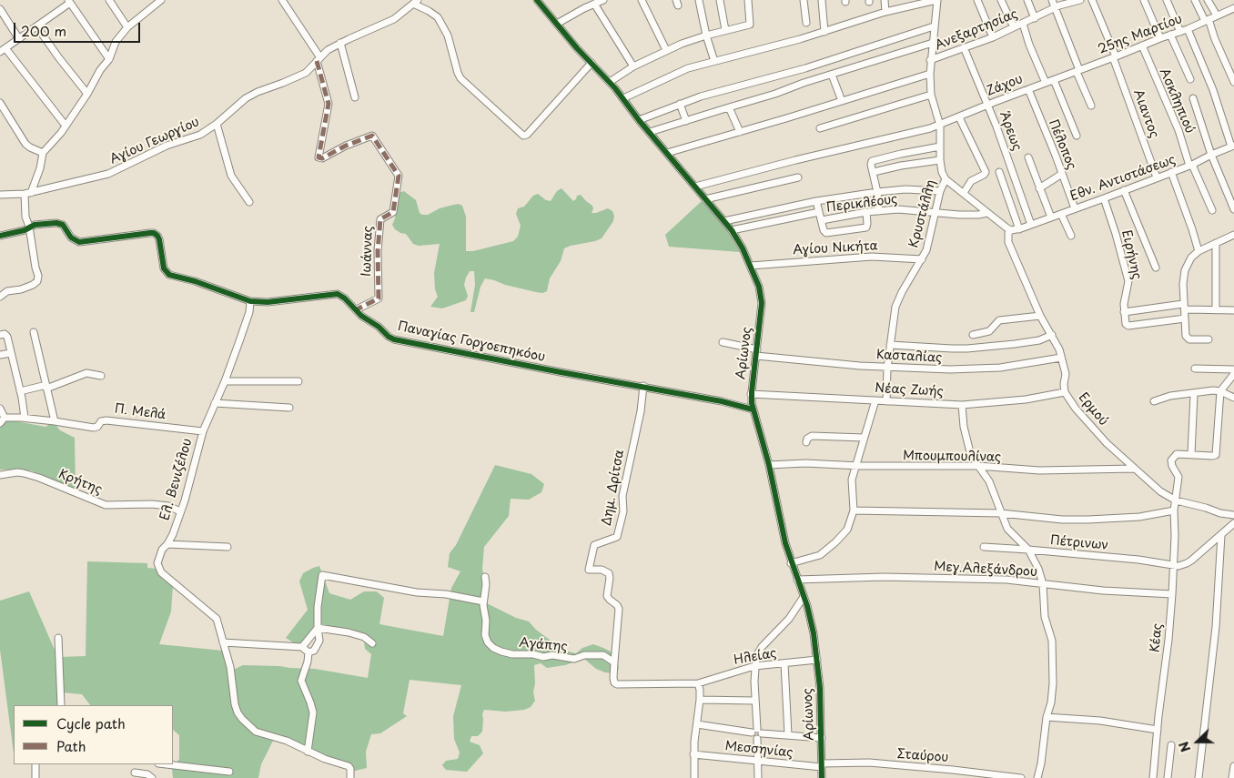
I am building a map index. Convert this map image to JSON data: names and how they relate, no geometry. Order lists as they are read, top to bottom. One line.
{"streets":{"street":["Ανεξαρτησίας","25ης Μαρτίου","Ζάχου","Ασκληπιού","Αιαντος","Άρεως","Αγίου Γεωργίου","Πέλοπος","Εθν. Αντιστάσεως","Περικλέους","Κρυστάλλη","Αγίου Νικήτα","Ιωάννας","Ειρήνης","Παναγίας Γοργοεπηκόου","Αρίωνος","Κασταλίας","Νέας Ζωής","Ερμού","Π. Μελά","Μπουμπουλίνας","Ελ. Βενιζέλου","Κρήτης","Δημ. Δρίτσα","Πέτρινων","Μεγ.Αλεξάνδρου","Κέας","Αγάπης","Ηλείας","Μεσσηνίας","Σταύρου"]},"crossings":[["Ανεξαρτησίας","Άρεως"],["Ανεξαρτησίας","Κρυστάλλη"],["25ης Μαρτίου","Ζάχου"],["25ης Μαρτίου","Ασκληπιού"],["25ης Μαρτίου","Αιαντος"],["Ζάχου","Άρεως"],["Ζάχου","Πέλοπος"],["Ζάχου","Κρυστάλλη"],["Ζάχου","Αρίωνος"],["Ασκληπιού","Εθν. Αντιστάσεως"],["Αιαντος","Εθν. Αντιστάσεως"],["Άρεως","Εθν. Αντιστάσεως"],["Αγίου Γεωργίου","Ιωάννας"],["Πέλοπος","Εθν. Αντιστάσεως"],["Εθν. Αντιστάσεως","Ειρήνης"],["Περικλέους","Κρυστάλλη"],["Κρυστάλλη","Αγίου Νικήτα"],["Κρυστάλλη","Κασταλίας"],["Κρυστάλλη","Νέας Ζωής"],["Αγίου Νικήτα","Αρίωνος"],["Ιωάννας","Παναγίας Γοργοεπηκόου"],["Παναγίας Γοργοεπηκόου","Αρίωνος"],["Παναγίας Γοργοεπηκόου","Ελ. Βενιζέλου"],["Παναγίας Γοργοεπηκόου","Δημ. Δρίτσα"],["Αρίωνος","Κασταλίας"],["Αρίωνος","Νέας Ζωής"],["Αρίωνος","Μπουμπουλίνας"],["Αρίωνος","Μεγ.Αλεξάνδρου"],["Αρίωνος","Ηλείας"],["Αρίωνος","Μεσσηνίας"],["Αρίωνος","Σταύρου"],["Κασταλίας","Ερμού"],["Νέας Ζωής","Ερμού"],["Ερμού","Μπουμπουλίνας"],["Ερμού","Κέας"],["Π. Μελά","Ελ. Βενιζέλου"],["Ελ. Βενιζέλου","Κρήτης"],["Δημ. Δρίτσα","Αγάπης"],["Πέτρινων","Κέας"],["Μεγ.Αλεξάνδρου","Κέας"],["Μεσσηνίας","Σταύρου"]],"legend":["Cycle path","Path"],"scale_bar":"200 m","north":"left"}
